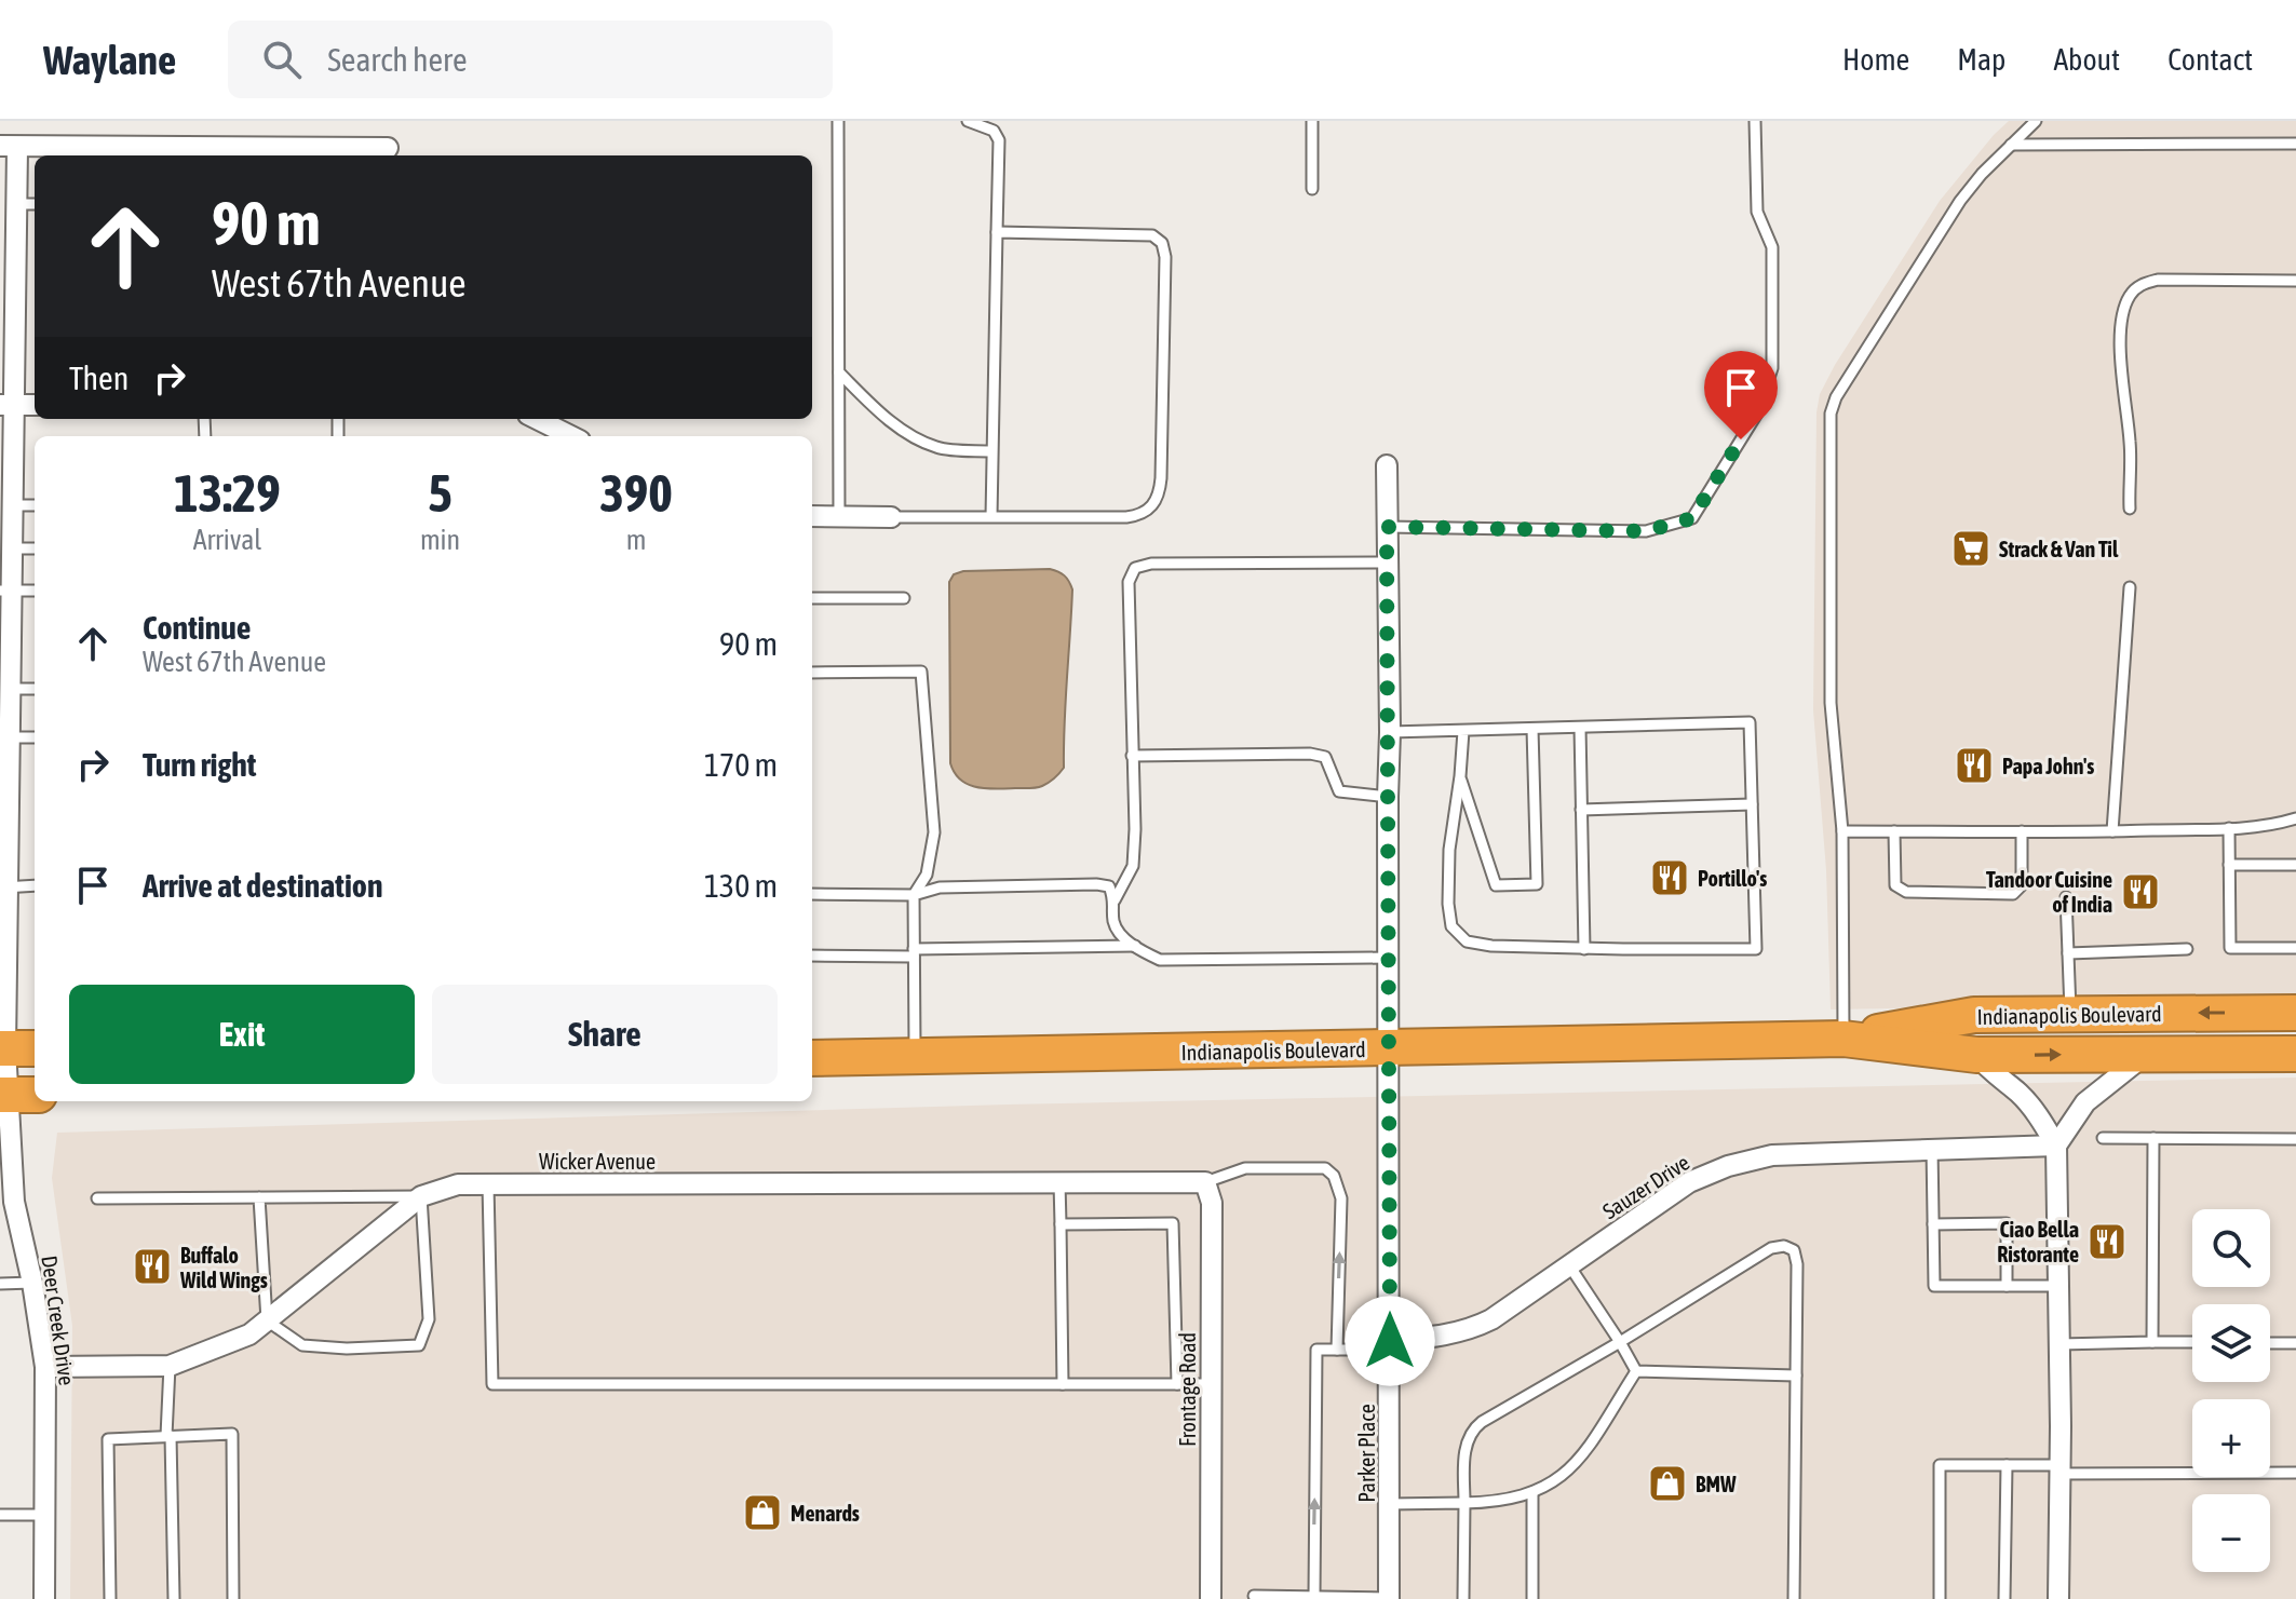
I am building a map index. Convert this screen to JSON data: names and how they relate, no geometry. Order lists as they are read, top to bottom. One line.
{"streets":{"highway":["Indianapolis Boulevard"],"street":["Wicker Avenue","Sauzer Drive","Deer Creek Drive","Frontage Road","Parker Place"]},"crossings":[["Indianapolis Boulevard","Parker Place"],["Wicker Avenue","Deer Creek Drive"],["Wicker Avenue","Frontage Road"],["Sauzer Drive","Parker Place"]],"places":{"supermarket":["Strack & Van Til"],"restaurant":["Papa John's","Portillo's","Tandoor Cuisine of India","Ciao Bella Ristorante","Buffalo Wild Wings"],"shop":["BMW","Menards"]},"page":{"header":"Waylane","search":"Search here","nav":["Home","Map","About","Contact"],"turn":["90 m","West 67th Avenue"],"then":"Then","eta":["13:29","Arrival","5","min","390","m"],"list":[{"name":"Continue","note":"West 67th Avenue","value":"90 m"},{"name":"Turn right","value":"170 m"},{"name":"Arrive at destination","value":"130 m"}],"buttons":["Exit","Share"],"map_buttons":["+","−"]}}
